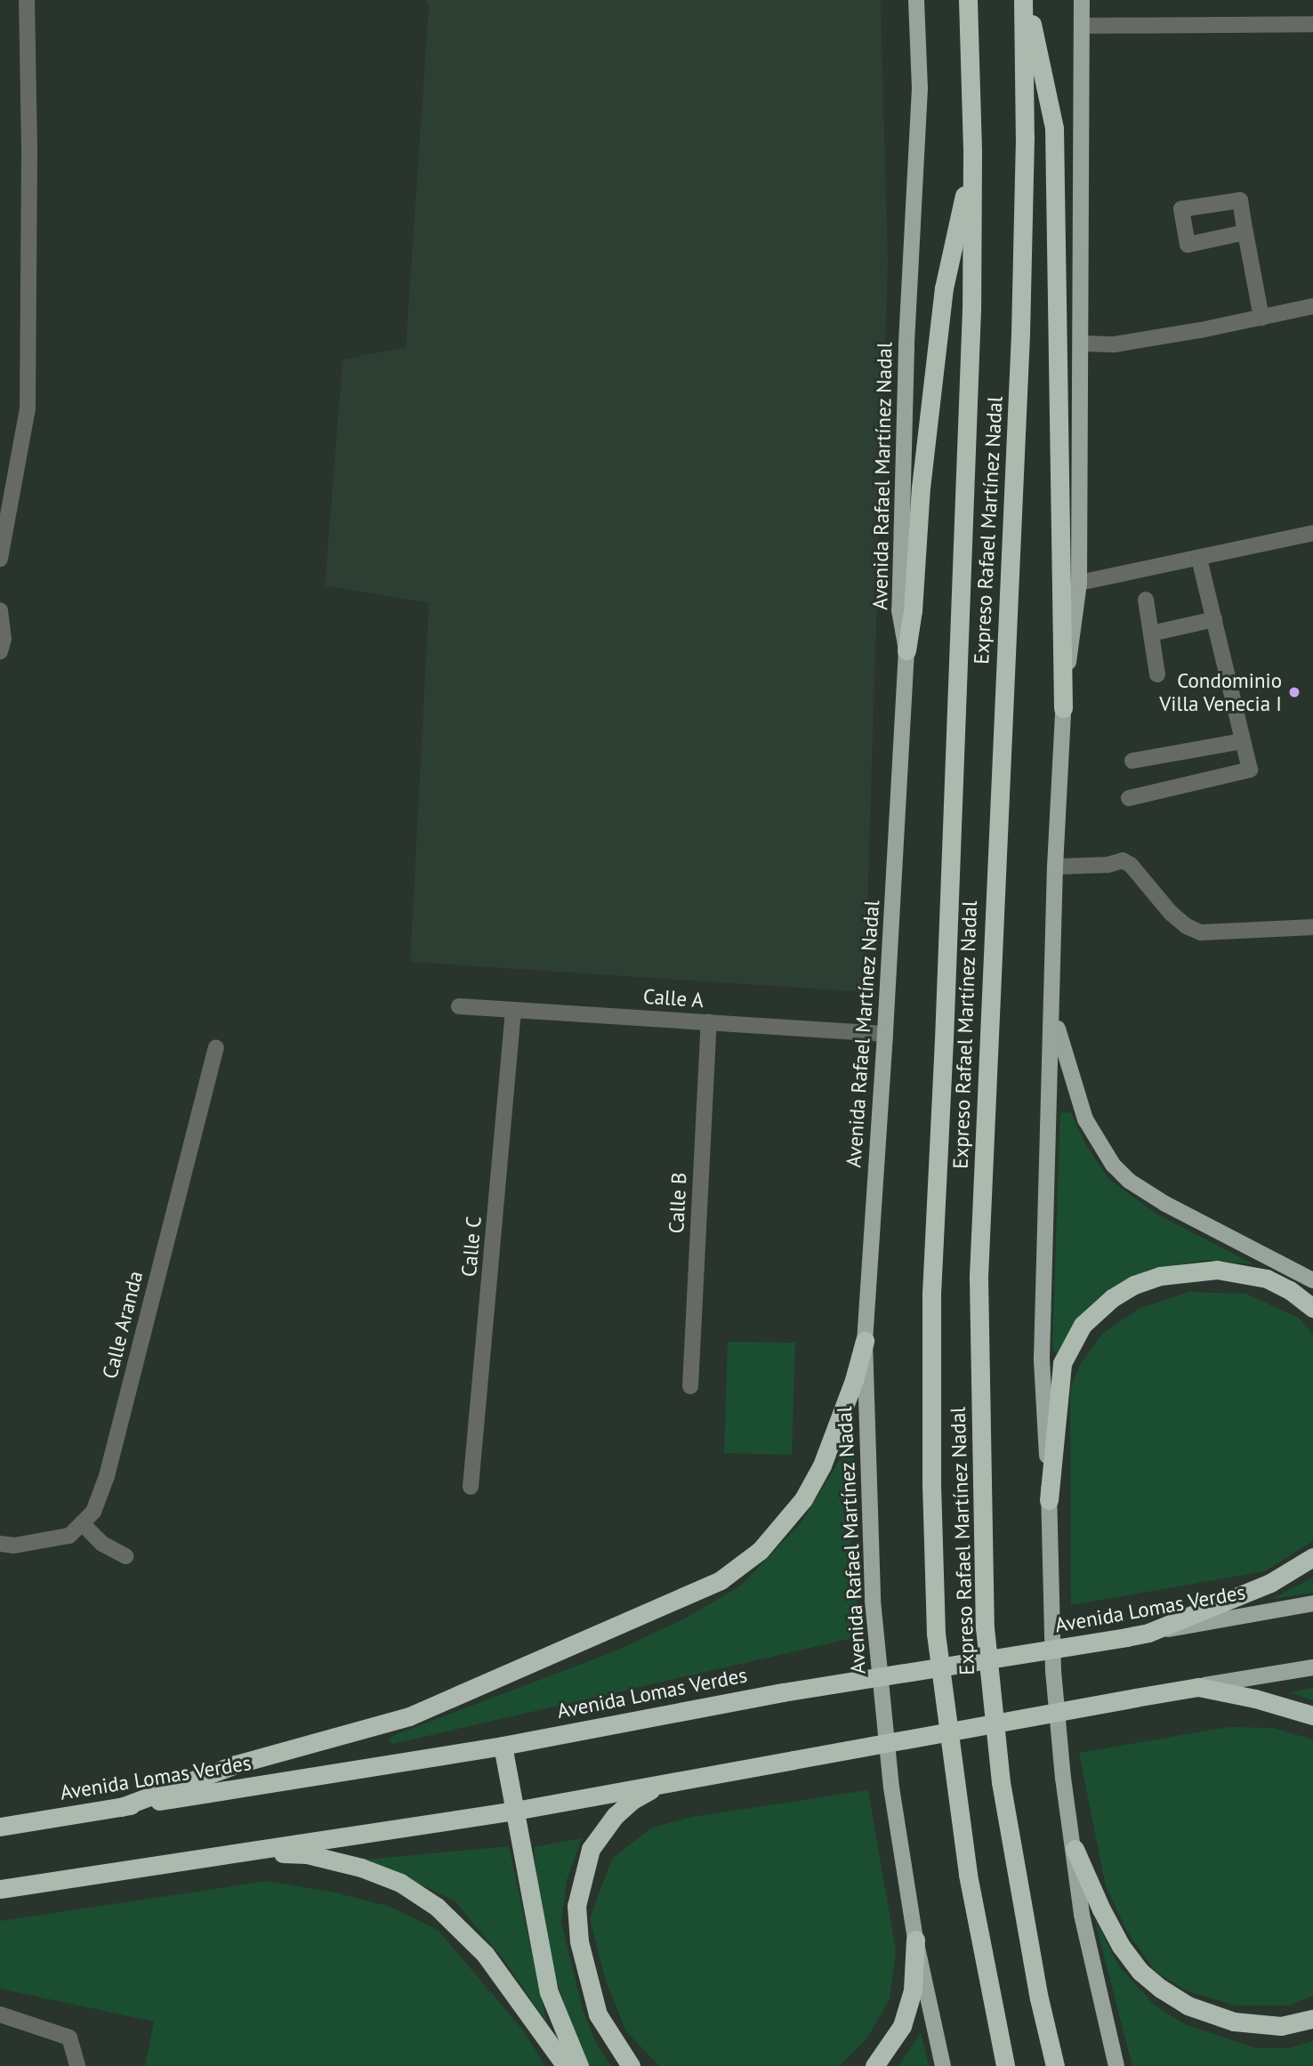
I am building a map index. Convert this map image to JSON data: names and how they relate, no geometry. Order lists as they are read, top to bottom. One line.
{"streets":{"highway":["Expreso Rafael Martínez Nadal","Avenida Lomas Verdes"],"main road":["Avenida Rafael Martínez Nadal"],"street":["Calle A","Calle B","Calle C","Calle Aranda"]},"crossings":[["Avenida Rafael Martínez Nadal","Calle A"],["Calle A","Calle B"],["Calle A","Calle C"]],"places":["Condominio Villa Venecia I"]}
